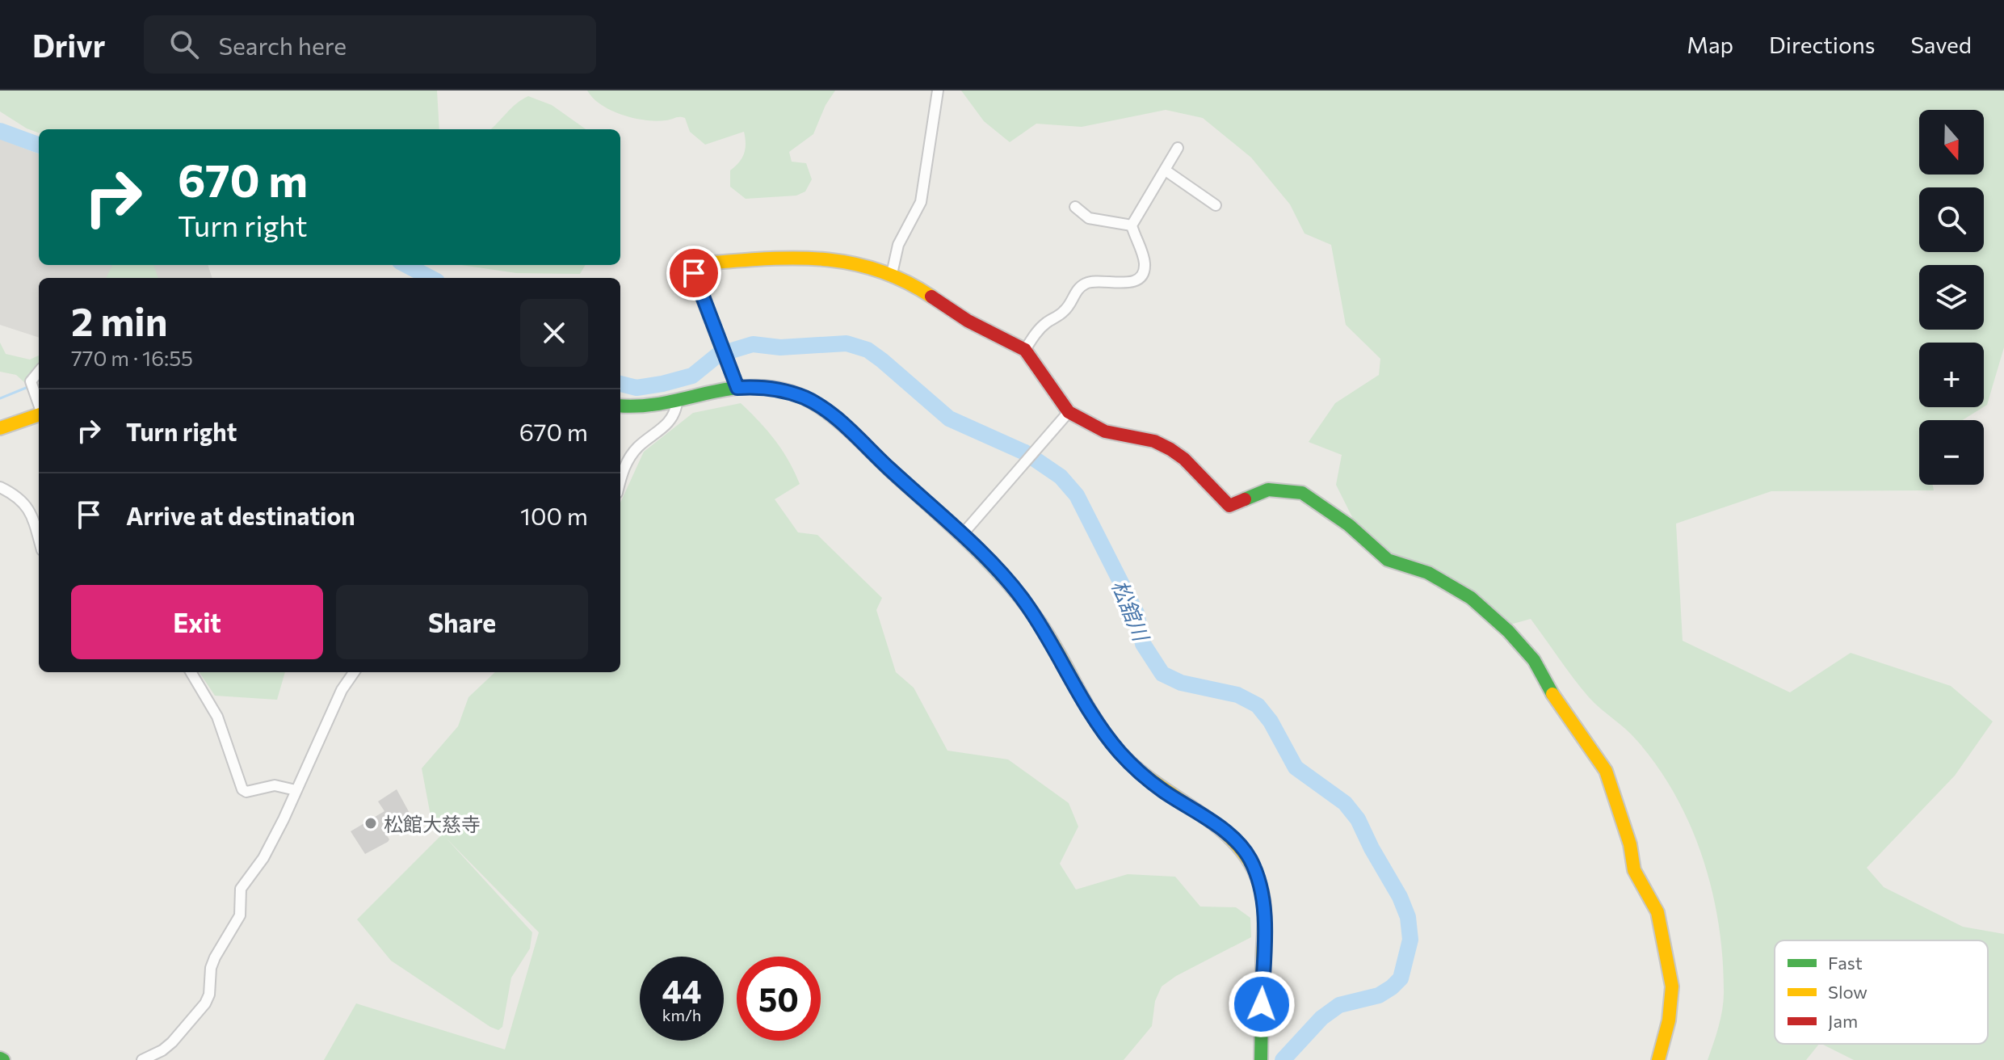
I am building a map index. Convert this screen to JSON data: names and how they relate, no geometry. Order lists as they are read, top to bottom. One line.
{"water":["松舘川"],"places":["松館大慈寺"],"legend":["Fast","Slow","Jam"],"north":"bottom","page":{"header":"Drivr","search":"Search here","nav":["Map","Directions","Saved"],"map_buttons":["+","−"],"turn":["670 m","Turn right"],"heading":["2 min","770 m · 16:55"],"list":[{"name":"Turn right","value":"670 m"},{"name":"Arrive at destination","value":"100 m"}],"buttons":["Exit","Share"],"speed":"44 km/h","limit":"50"}}
